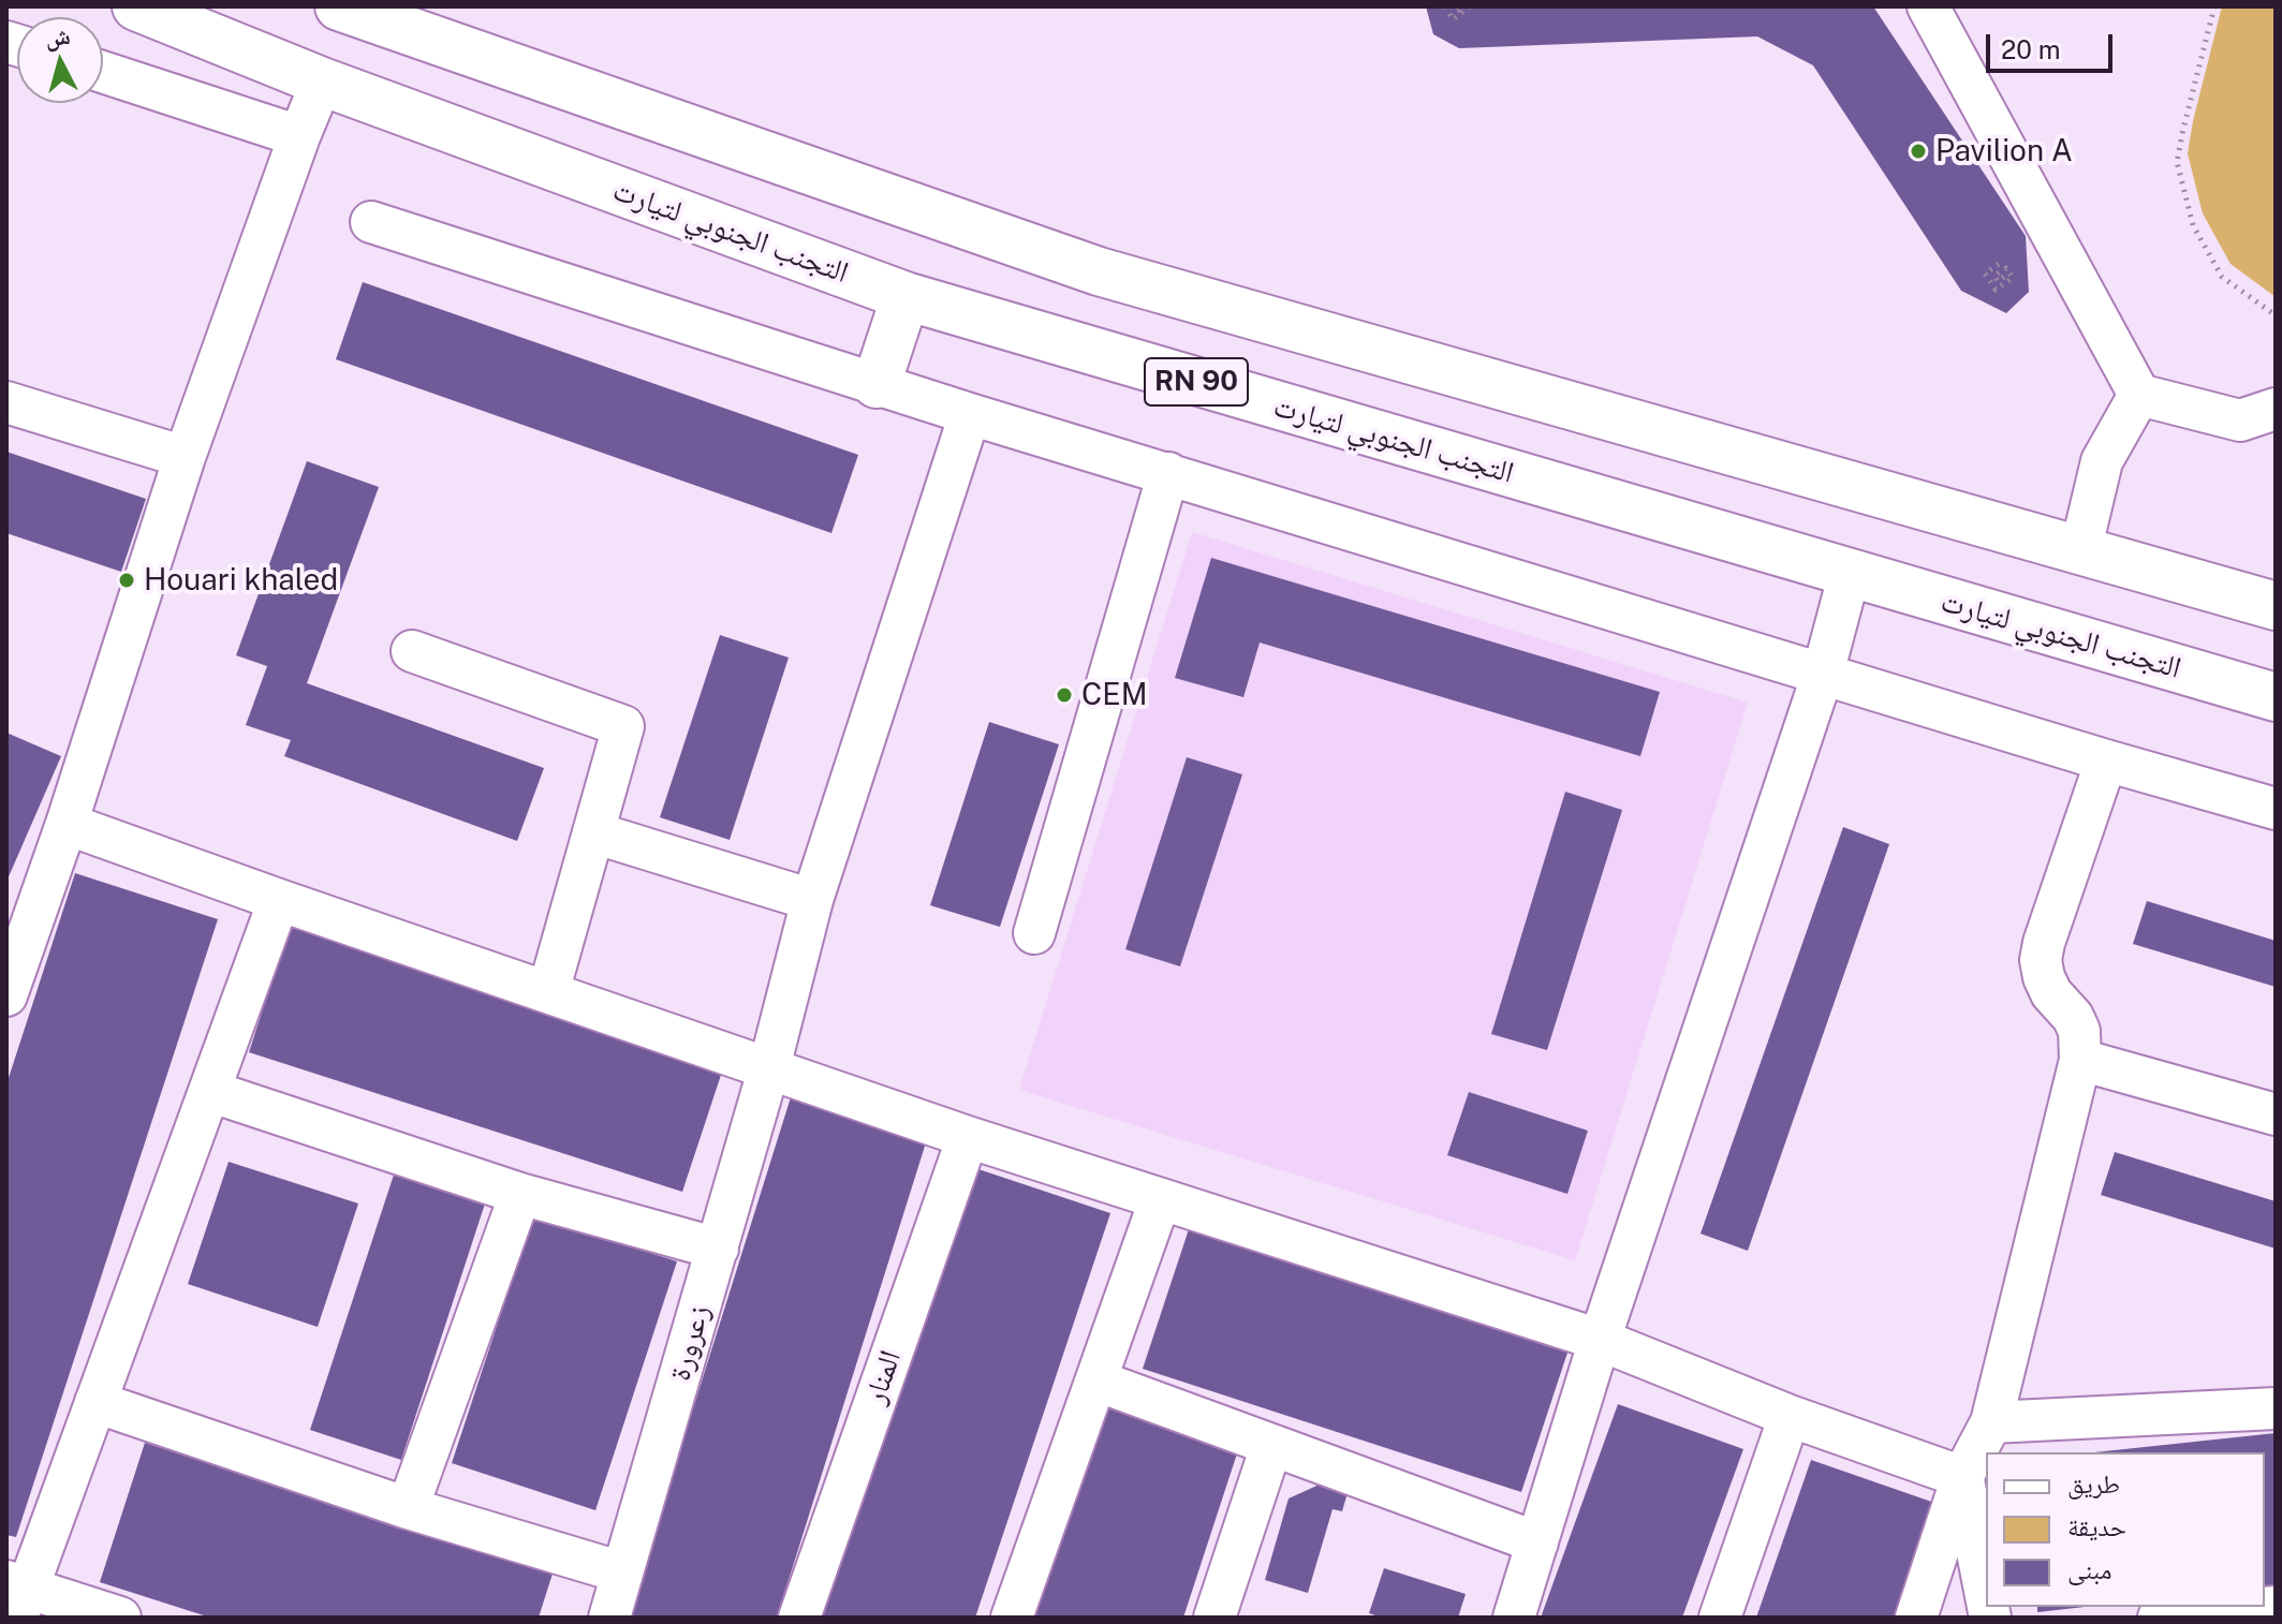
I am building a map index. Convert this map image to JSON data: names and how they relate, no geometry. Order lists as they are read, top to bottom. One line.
{"streets":{"highway":["التجنب الجنوبي لتيارت","RN 90"],"street":["زعرورة","المنار"]},"places":["Pavilion A","Houari khaled","CEM"],"legend":["طريق","حديقة","مبنى"],"scale_bar":"20 m","north":"top"}
